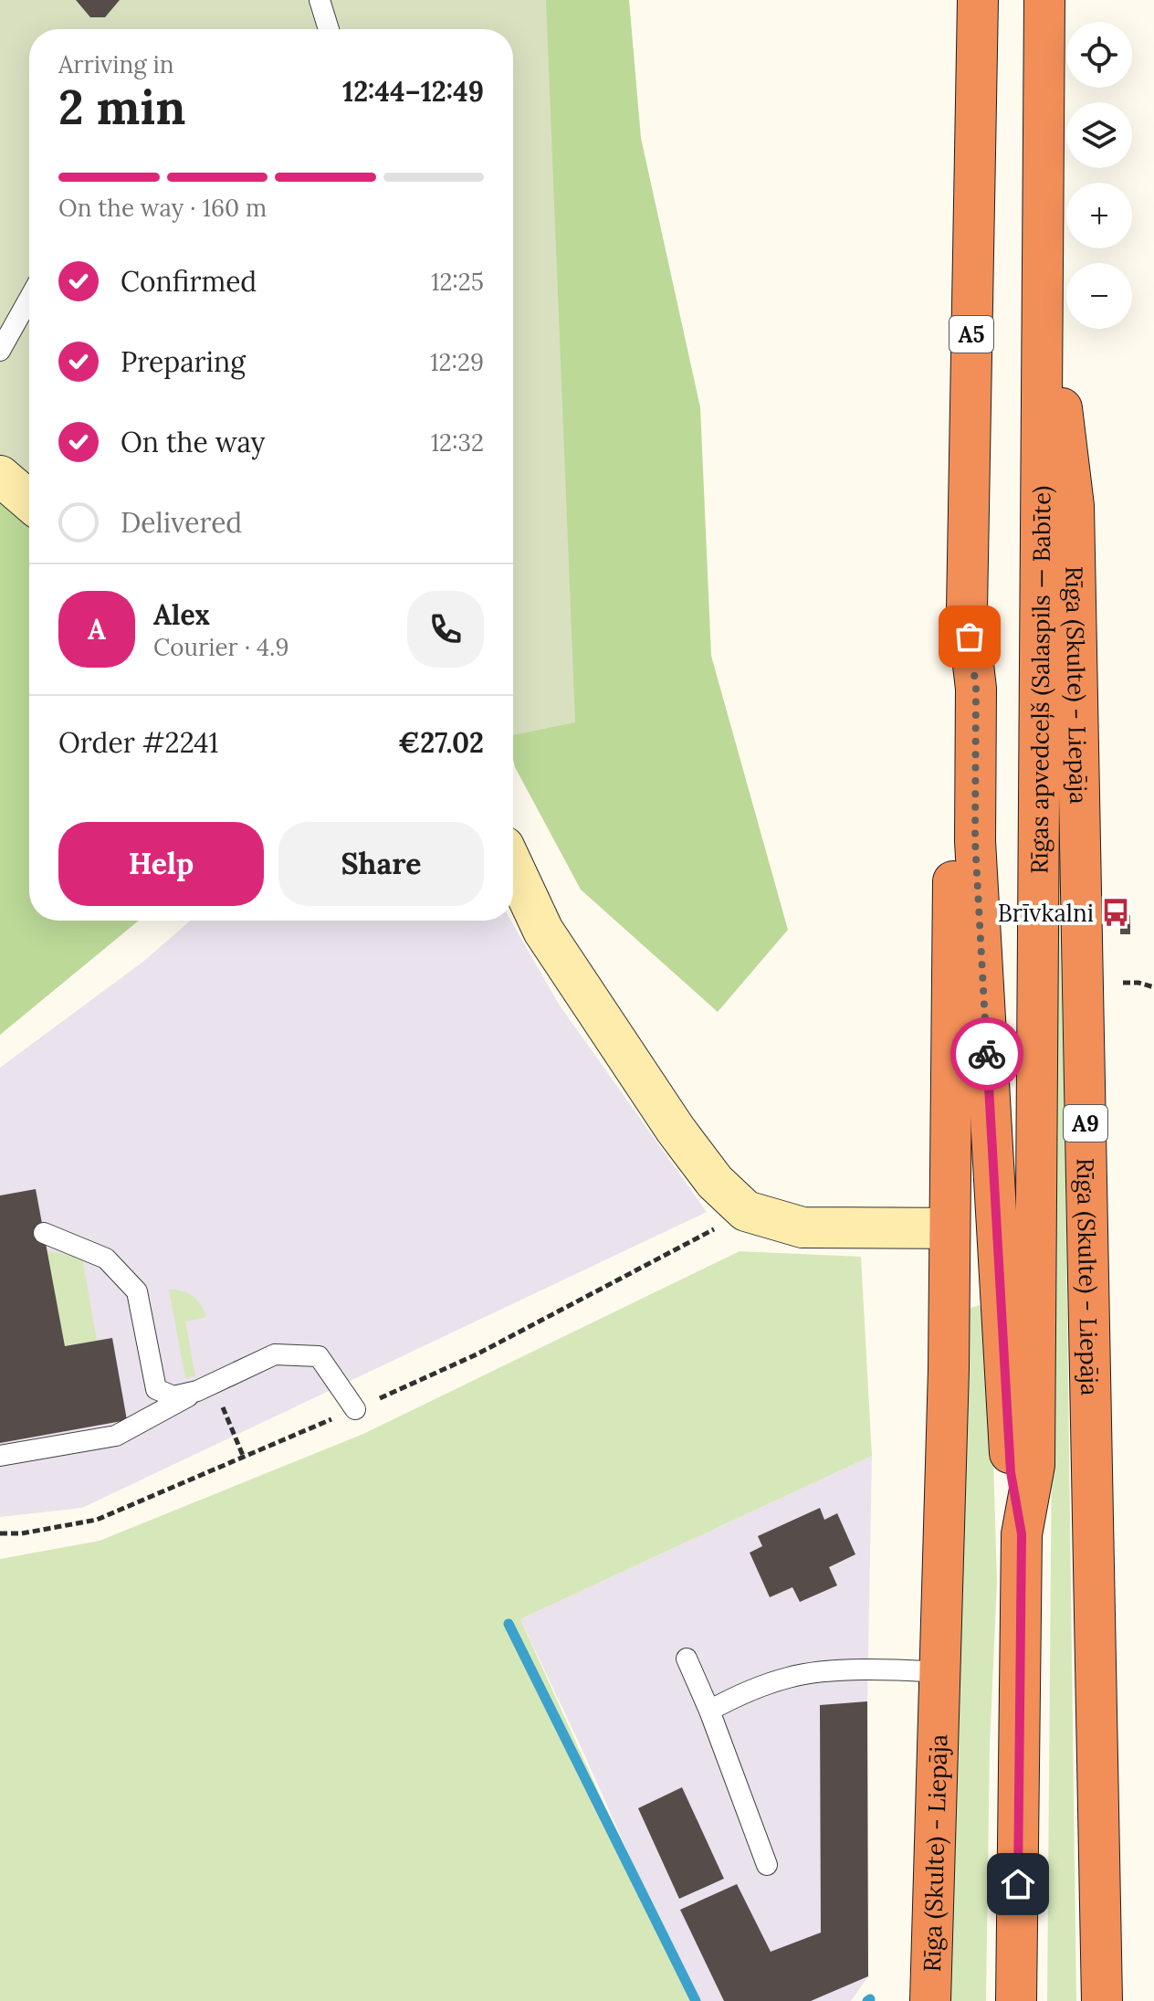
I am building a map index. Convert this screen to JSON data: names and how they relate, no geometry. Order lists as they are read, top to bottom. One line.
{"streets":{"highway":["A5","Rīgas apvedceļš (Salaspils — Babīte)","Rīga (Skulte) - Liepāja","A9"]},"crossings":[["Rīgas apvedceļš (Salaspils — Babīte)","Rīga (Skulte) - Liepāja"]],"places":{"bus stop":["Brīvkalni"]},"page":{"map_buttons":["+","−"],"heading":["2 min","Arriving in","12:44–12:49"],"panel":["Alex","Courier · 4.9","Order #2241","€27.02"],"bar":"On the way · 160 m","list":[["Confirmed","12:25"],["Preparing","12:29"],["On the way","12:32"],"Delivered"],"round":"A","buttons":["Help","Share"]}}
